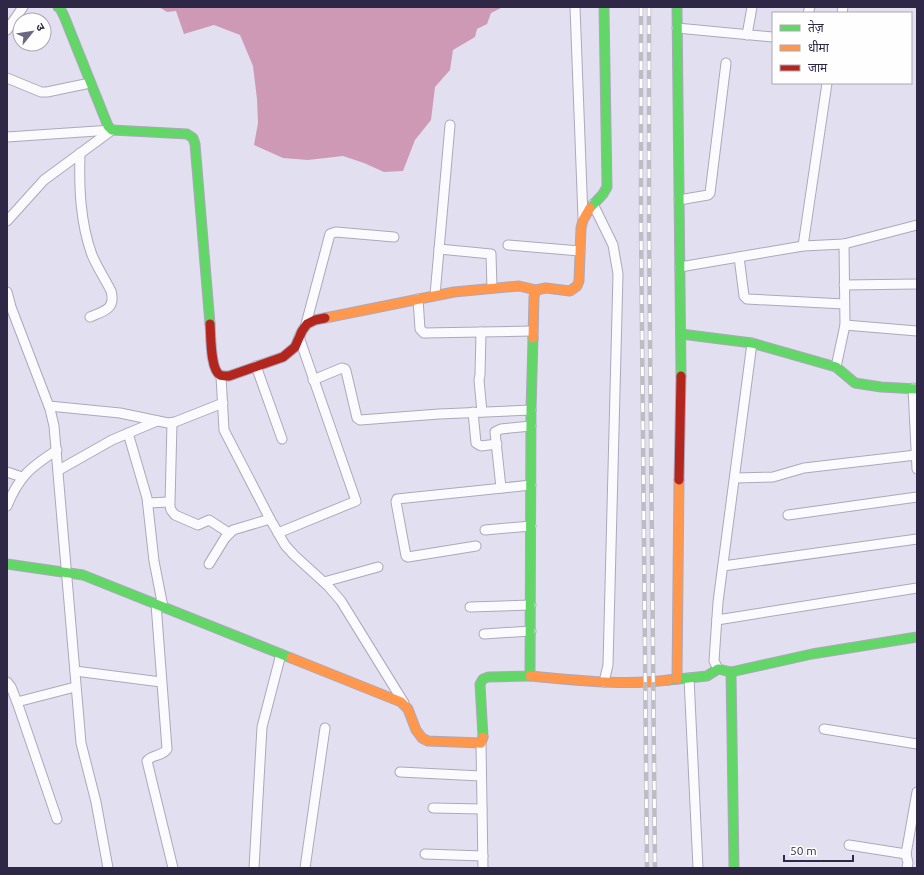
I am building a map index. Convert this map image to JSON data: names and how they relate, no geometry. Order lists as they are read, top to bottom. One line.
{"legend":["तेज़","धीमा","जाम"],"scale_bar":"50 m","north":"top right"}
